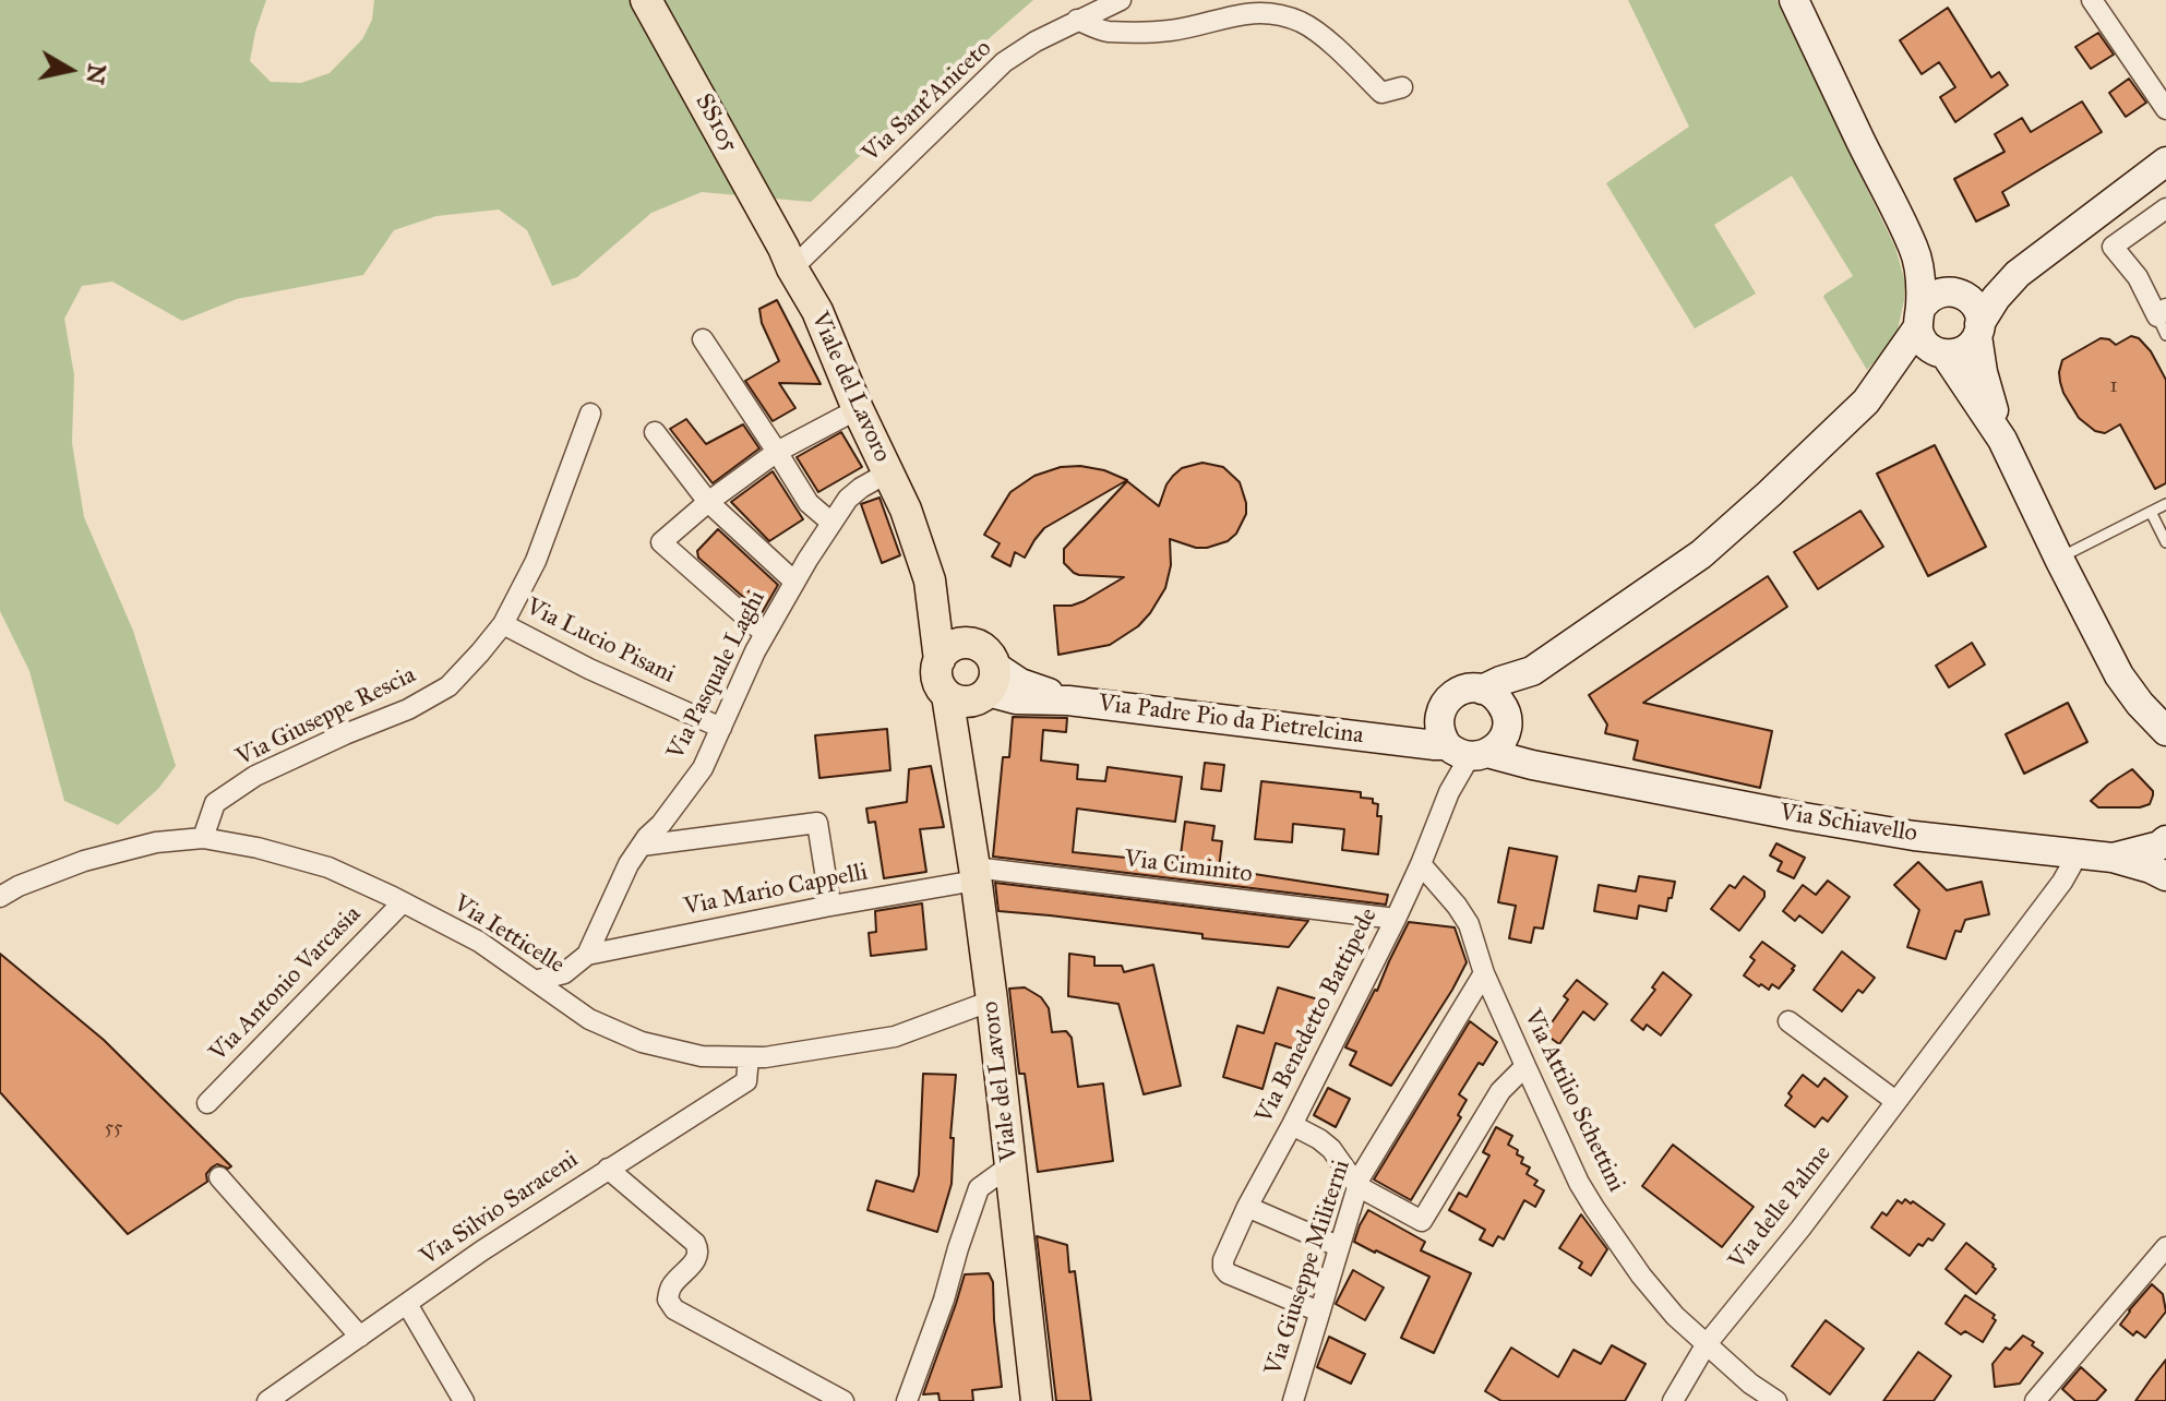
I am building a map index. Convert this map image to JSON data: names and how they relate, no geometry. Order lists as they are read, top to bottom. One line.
{"streets":{"main road":["SS105","Viale del Lavoro"],"street":["Via Sant'Aniceto","Via Lucio Pisani","Via Pasquale Laghi","Via Giuseppe Rescia","Via Padre Pio da Pietrelcina","Via Schiavello","Via Ciminito","Via Mario Cappelli","Via Ietticelle","Via Antonio Varcasia","Via Benedetto Battipede","Via Attilio Schettini","Via delle Palme","Via Silvio Saraceni","Via Giuseppe Militerni"]},"crossings":[["Via Sant'Aniceto","SS105"],["Via Sant'Aniceto","Viale del Lavoro"],["SS105","Viale del Lavoro"],["Viale del Lavoro","Via Pasquale Laghi"],["Viale del Lavoro","Via Padre Pio da Pietrelcina"],["Viale del Lavoro","Via Ciminito"],["Viale del Lavoro","Via Mario Cappelli"],["Viale del Lavoro","Via Ietticelle"],["Via Lucio Pisani","Via Pasquale Laghi"],["Via Lucio Pisani","Via Giuseppe Rescia"],["Via Pasquale Laghi","Via Mario Cappelli"],["Via Giuseppe Rescia","Via Ietticelle"],["Via Padre Pio da Pietrelcina","Via Schiavello"],["Via Padre Pio da Pietrelcina","Via Benedetto Battipede"],["Via Schiavello","Via Benedetto Battipede"],["Via Schiavello","Via delle Palme"],["Via Ciminito","Via Mario Cappelli"],["Via Ciminito","Via Benedetto Battipede"],["Via Ietticelle","Via Antonio Varcasia"],["Via Ietticelle","Via Silvio Saraceni"],["Via Benedetto Battipede","Via Attilio Schettini"],["Via Benedetto Battipede","Via Giuseppe Militerni"],["Via Attilio Schettini","Via delle Palme"],["Via Attilio Schettini","Via Giuseppe Militerni"]],"house_numbers":["1","55"],"north":"right"}
